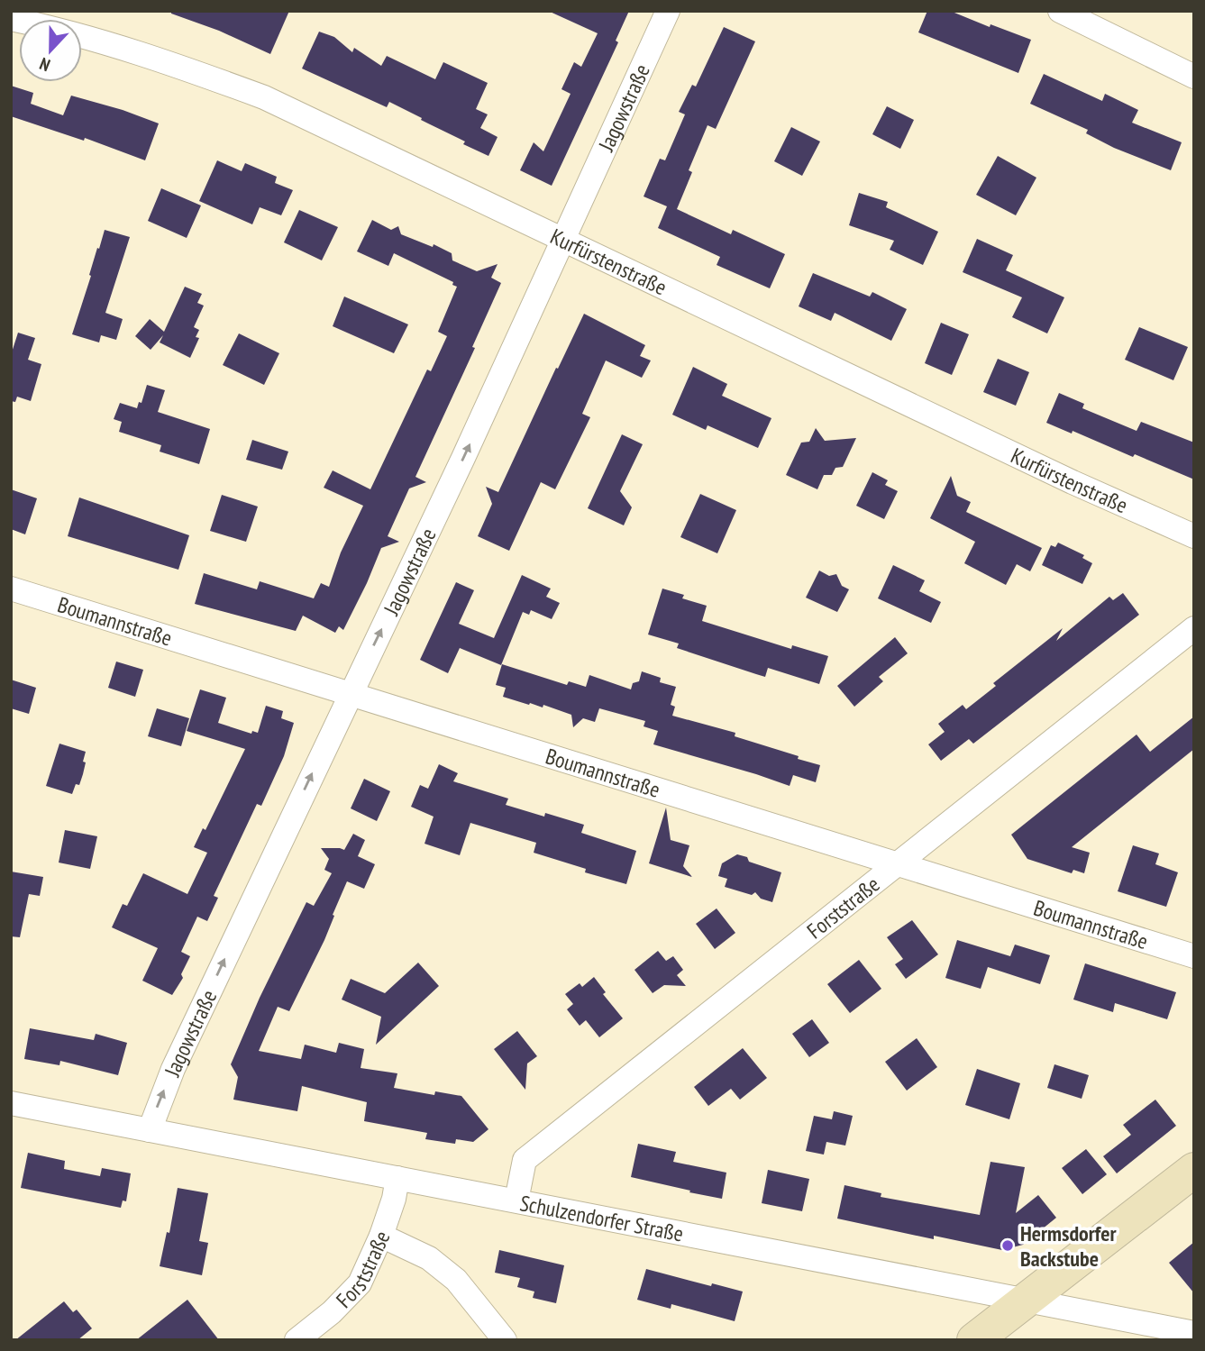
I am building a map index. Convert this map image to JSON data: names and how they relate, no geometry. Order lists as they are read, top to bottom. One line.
{"streets":{"street":["Jagowstraße","Kurfürstenstraße","Boumannstraße","Forststraße","Schulzendorfer Straße"]},"crossings":[["Jagowstraße","Kurfürstenstraße"],["Jagowstraße","Boumannstraße"],["Jagowstraße","Schulzendorfer Straße"],["Boumannstraße","Forststraße"],["Forststraße","Schulzendorfer Straße"]],"one_way":["Jagowstraße"],"places":["Hermsdorfer Backstube"],"north":"bottom"}
